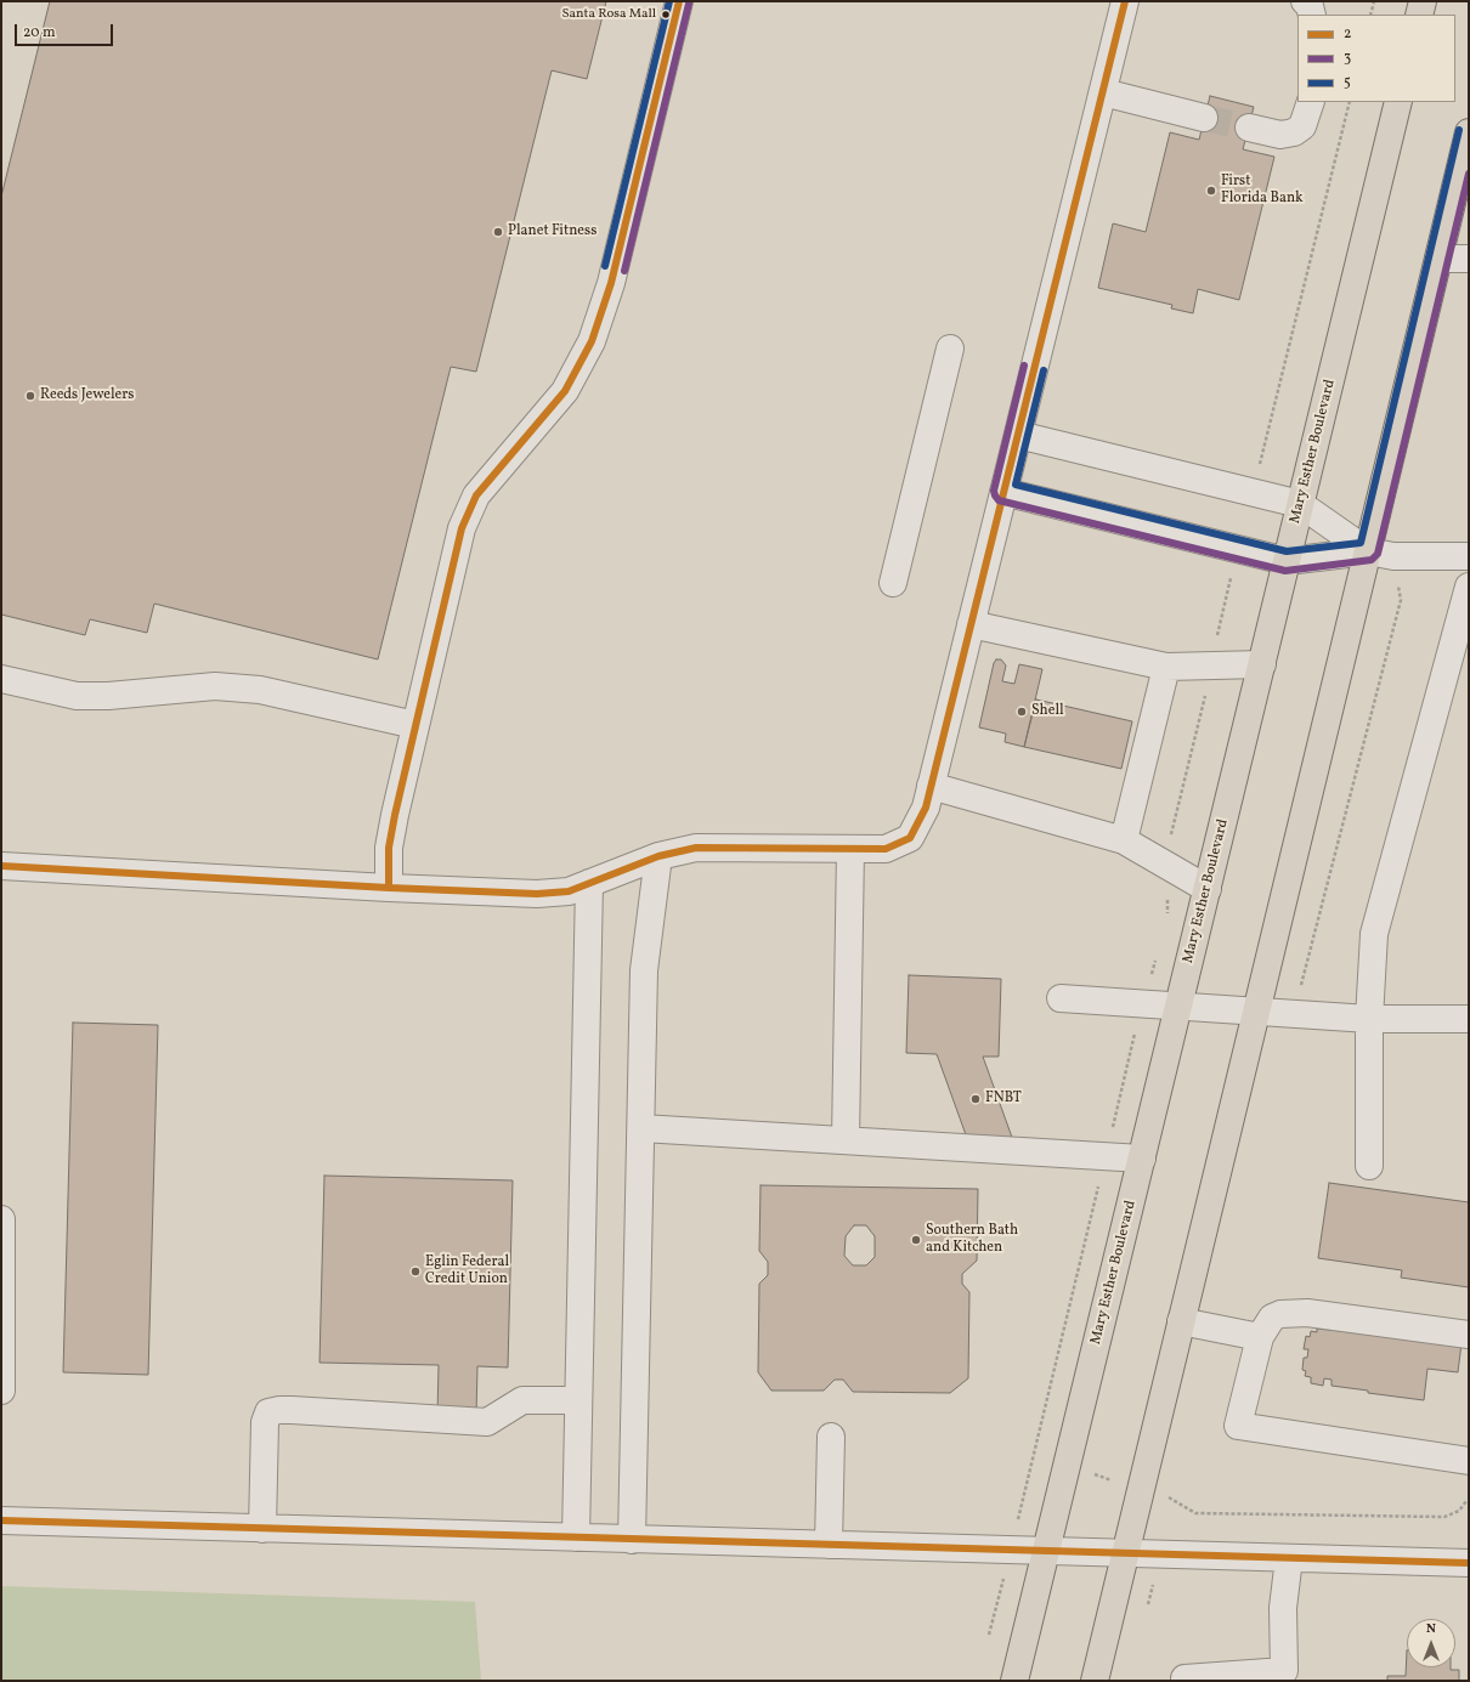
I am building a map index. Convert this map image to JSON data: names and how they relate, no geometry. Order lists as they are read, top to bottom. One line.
{"streets":{"main road":["Mary Esther Boulevard"]},"places":["Santa Rosa Mall","First Florida Bank","Planet Fitness","Reeds Jewelers","Shell","FNBT","Southern Bath and Kitchen","Eglin Federal Credit Union"],"lines":["transit line 2","transit line 5","transit line 3"],"legend":["2","3","5"],"scale_bar":"20 m","north":"top"}
